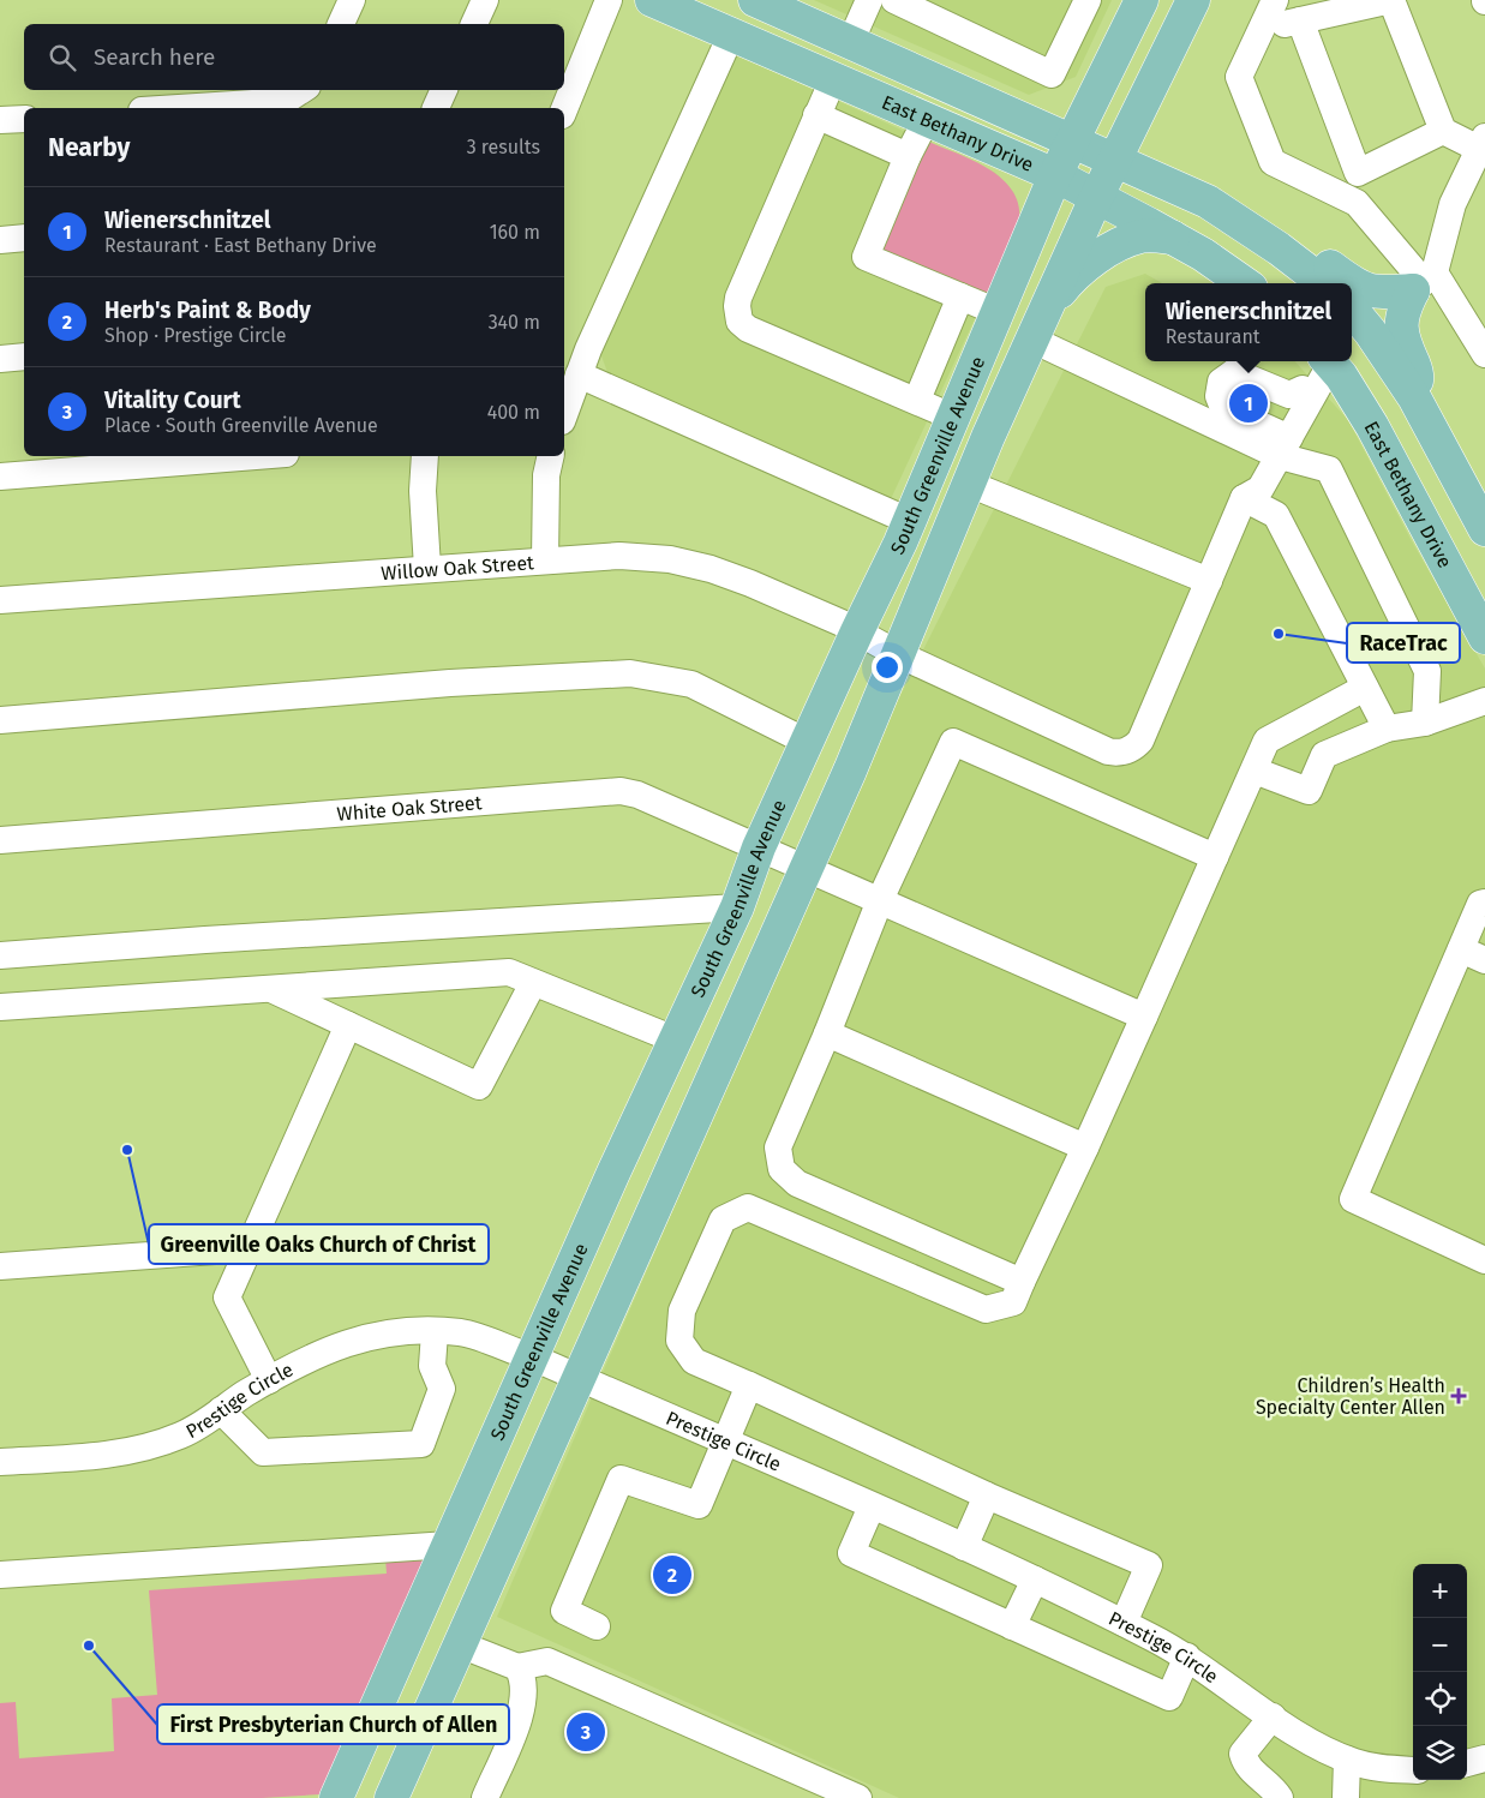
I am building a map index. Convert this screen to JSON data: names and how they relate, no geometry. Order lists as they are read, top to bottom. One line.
{"streets":{"main road":["East Bethany Drive","South Greenville Avenue"],"street":["Willow Oak Street","White Oak Street","Prestige Circle"]},"crossings":[["East Bethany Drive","South Greenville Avenue"],["South Greenville Avenue","Willow Oak Street"],["South Greenville Avenue","White Oak Street"],["South Greenville Avenue","Prestige Circle"]],"places":{"other":["RaceTrac","Greenville Oaks Church of Christ","First Presbyterian Church of Allen"],"health":["Children’s Health Specialty Center Allen"]},"page":{"search":"Search here","heading":["Nearby","3 results"],"list":[{"mark":"1","name":"Wienerschnitzel","note":"Restaurant · East Bethany Drive","value":"160 m"},{"mark":"2","name":"Herb's Paint & Body","note":"Shop · Prestige Circle","value":"340 m"},{"mark":"3","name":"Vitality Court","note":"Place · South Greenville Avenue","value":"400 m"}],"popup":["Wienerschnitzel","Restaurant"],"pins":["1","2","3"],"map_buttons":["+","−"]}}
